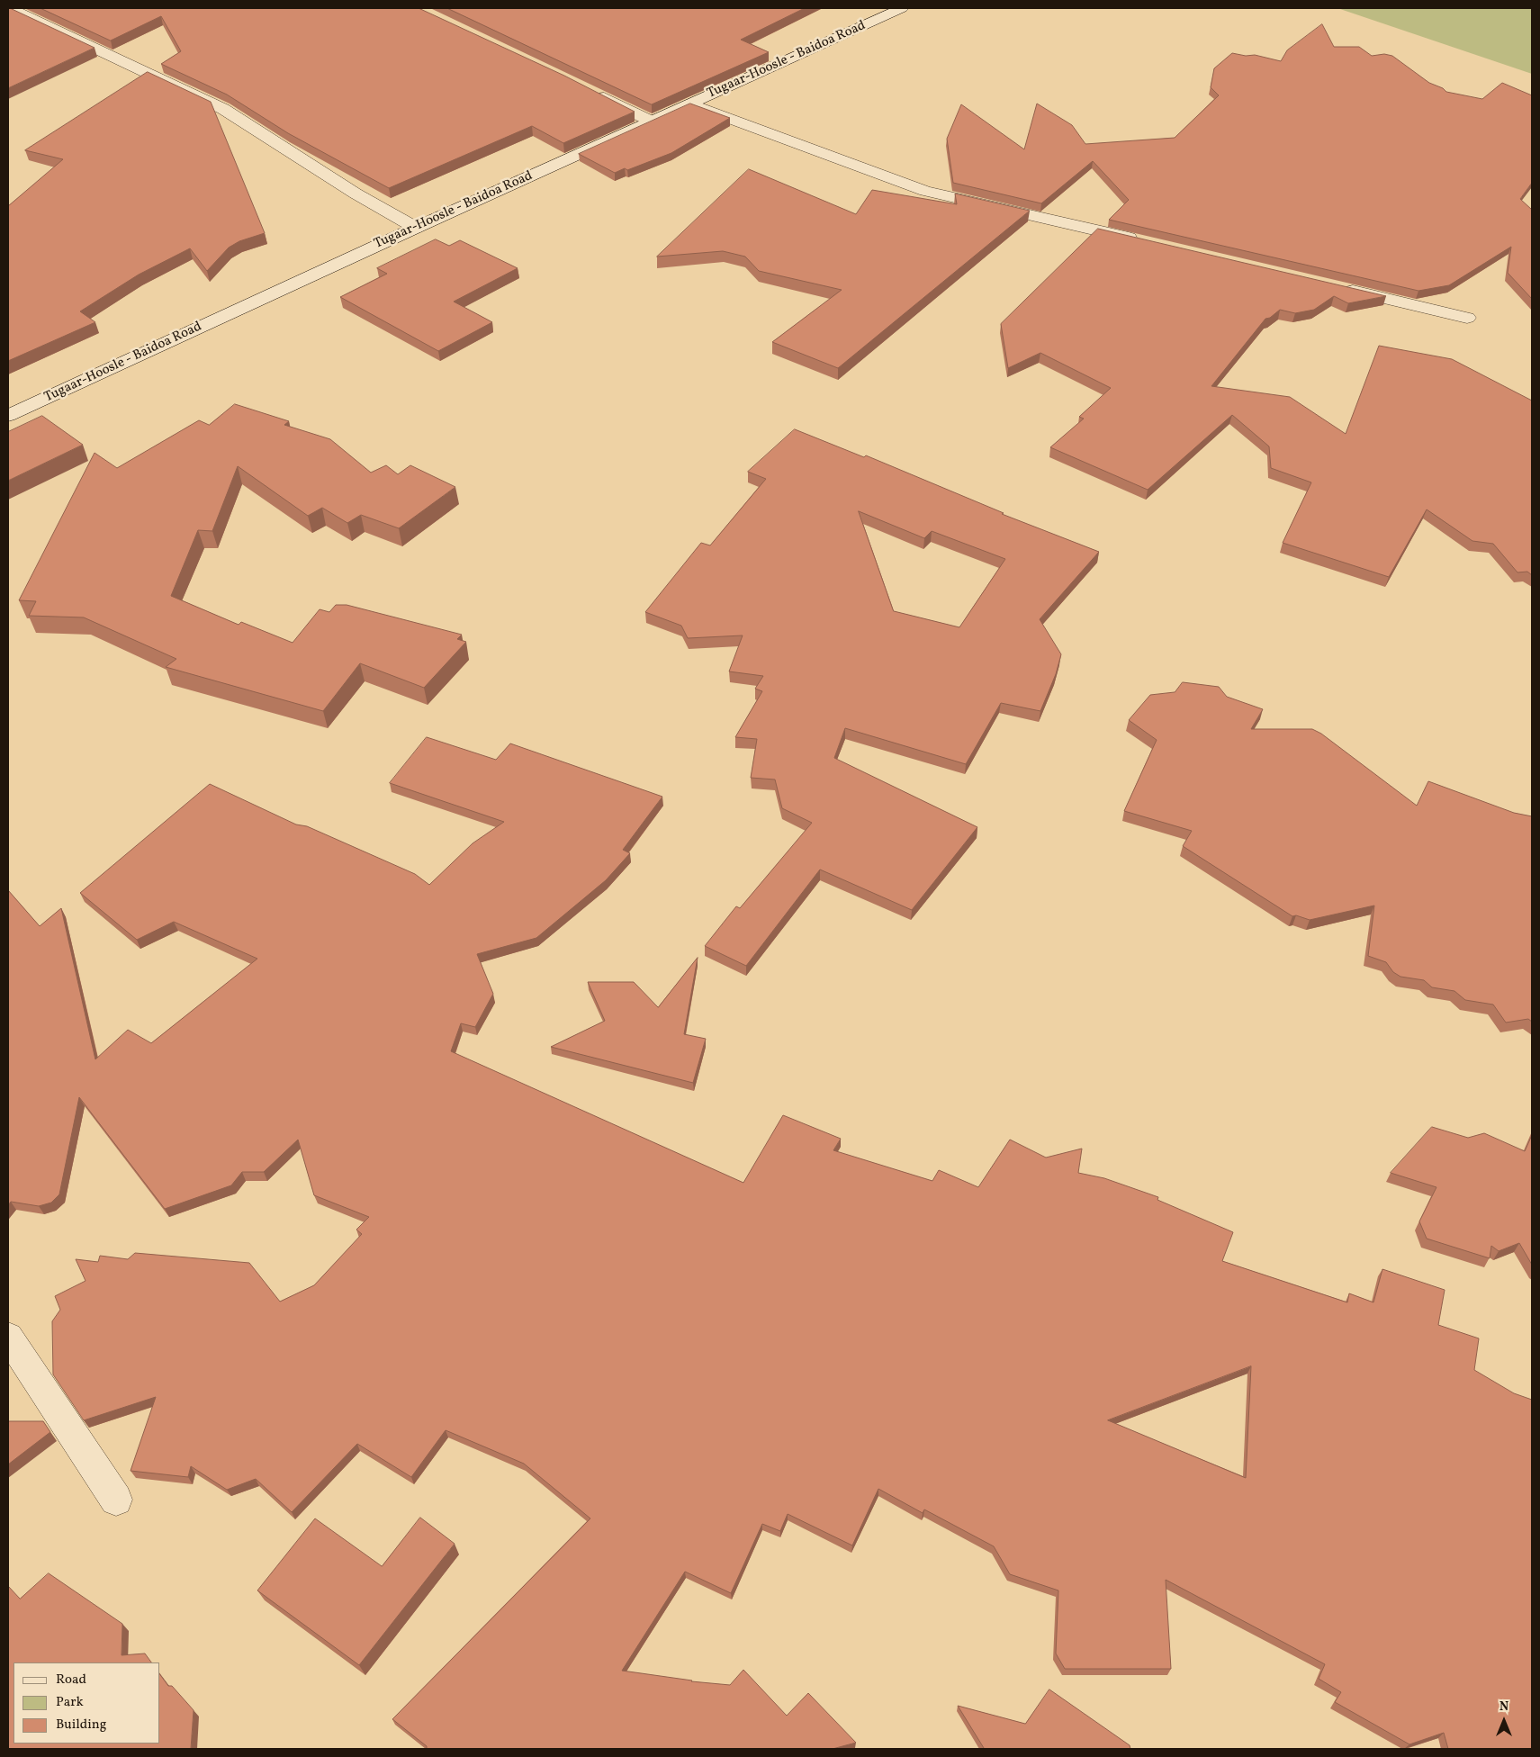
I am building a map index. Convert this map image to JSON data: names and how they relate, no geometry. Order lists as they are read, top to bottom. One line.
{"streets":{"street":["Tugaar-Hoosle - Baidoa Road"]},"legend":["Road","Park","Building"],"north":"top"}
